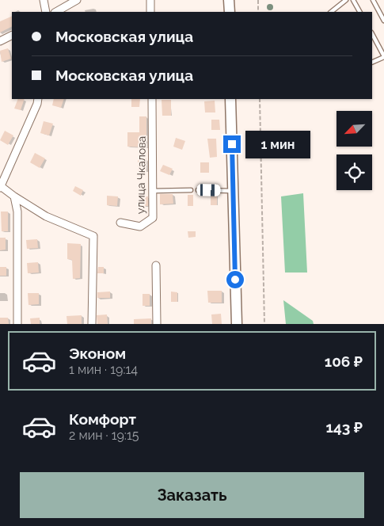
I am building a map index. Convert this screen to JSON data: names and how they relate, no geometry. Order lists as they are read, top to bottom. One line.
{"streets":{"street":["улица Чкалова"]},"north":"bottom left","page":{"banner":["Московская улица","Московская улица"],"bubble":"1 мин","list":[{"name":"Эконом","note":"1 мин · 19:14","value":"106 ₽"},{"name":"Комфорт","note":"2 мин · 19:15","value":"143 ₽"}],"buttons":"Заказать"}}
